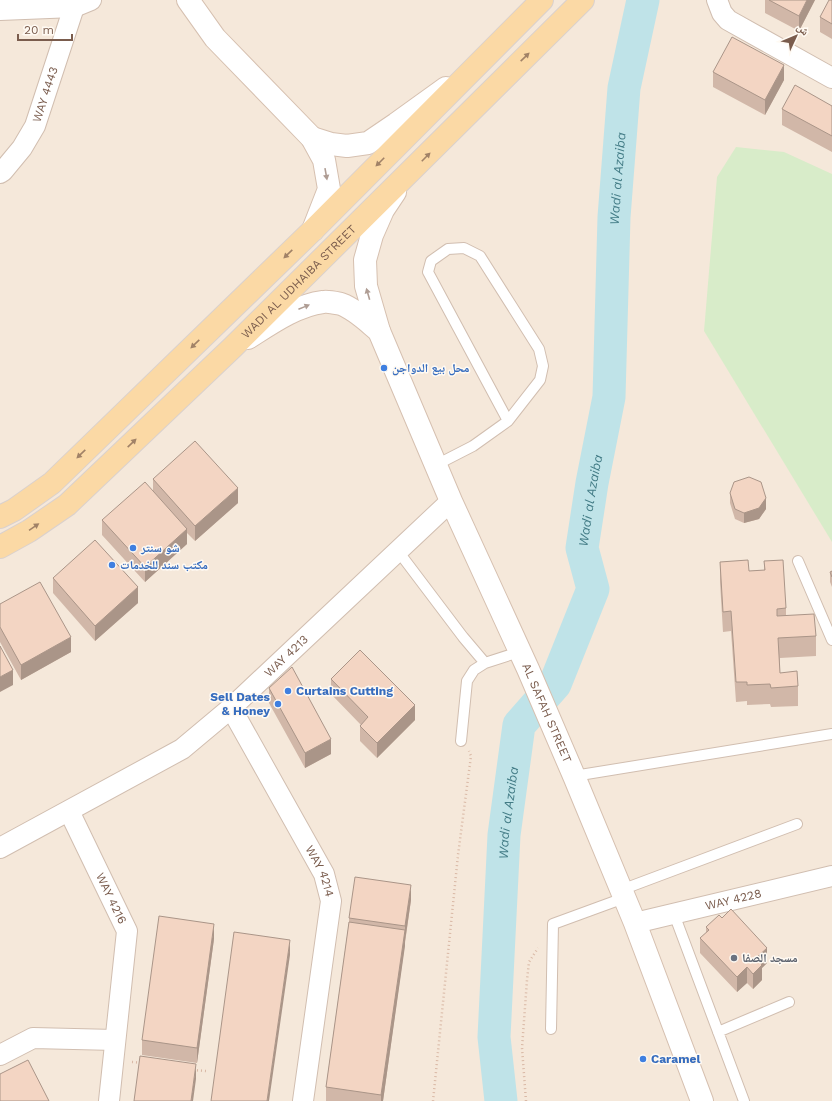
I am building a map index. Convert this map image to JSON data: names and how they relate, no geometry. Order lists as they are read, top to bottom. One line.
{"streets":{"main road":["WADI AL UDHAIBA STREET"],"street":["WAY 4443","WAY 4213","AL SAFAH STREET","WAY 4214","WAY 4216","WAY 4228"]},"crossings":[["WADI AL UDHAIBA STREET","AL SAFAH STREET"],["WAY 4213","AL SAFAH STREET"],["WAY 4213","WAY 4214"],["WAY 4213","WAY 4216"],["AL SAFAH STREET","WAY 4228"]],"water":["Wadi al Azaiba"],"places":["محل بيع الدواجن","شو سنتر","مكتب سند للخدمات","Curtains Cutting","Sell Dates & Honey","مسجد الصفا","Caramel"],"scale_bar":"20 m","north":"top right"}
